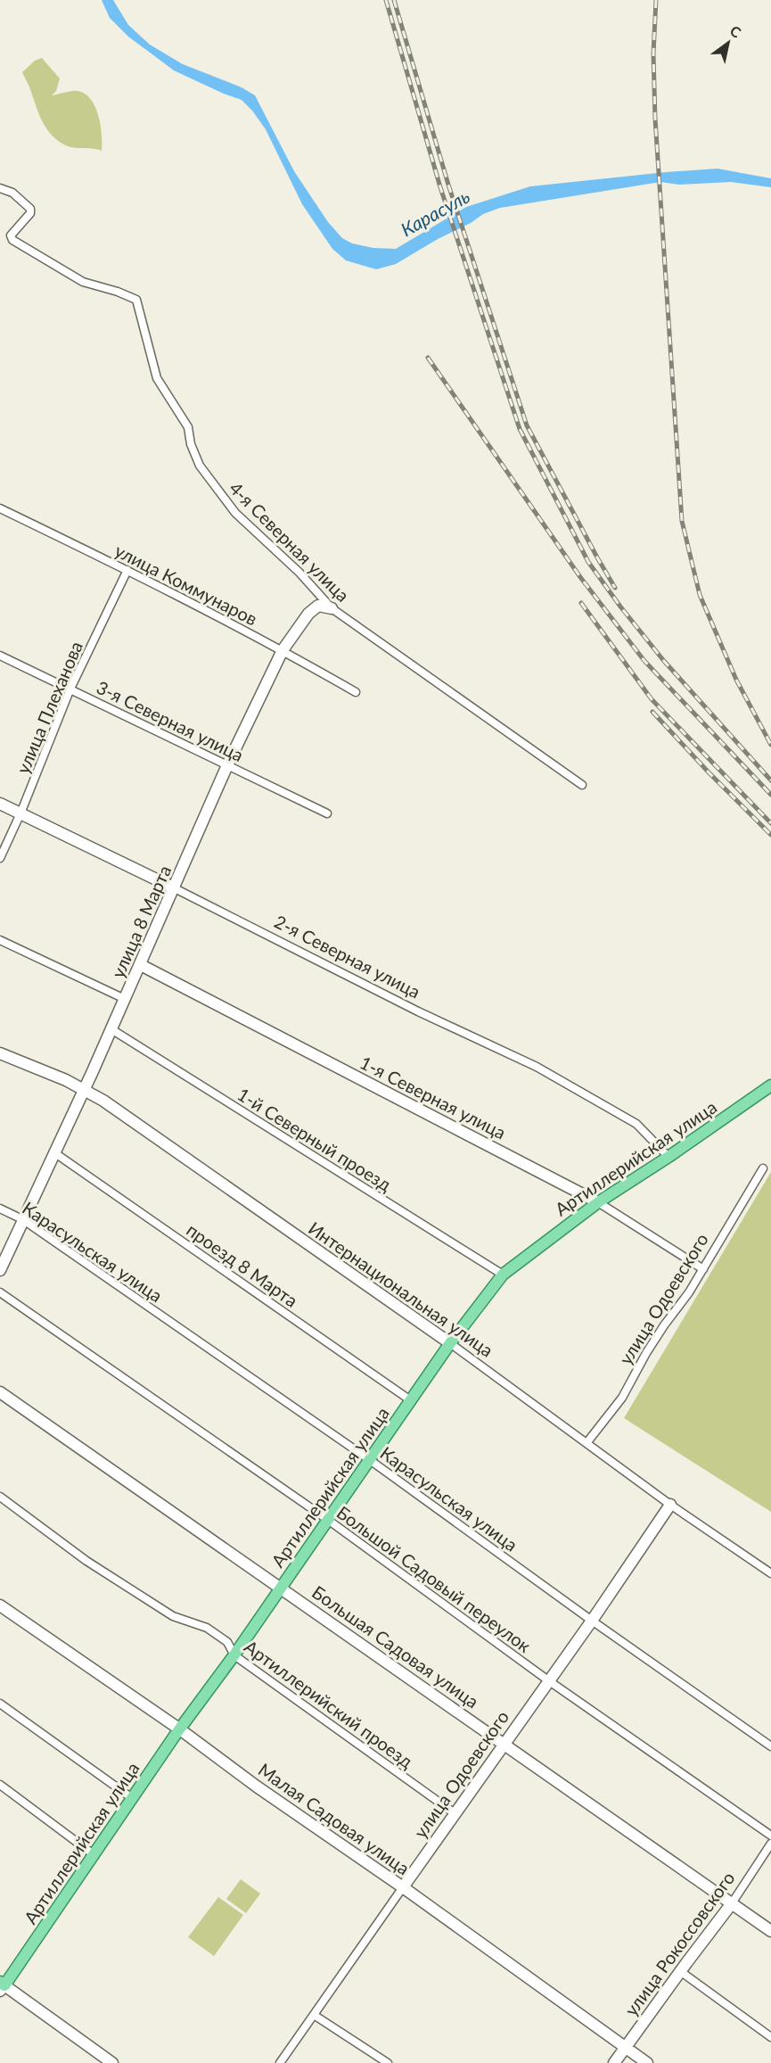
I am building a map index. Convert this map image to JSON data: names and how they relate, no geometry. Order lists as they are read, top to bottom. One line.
{"streets":{"main road":["Артиллерийская улица"],"street":["4-я Северная улица","улица Коммунаров","улица Плеханова","3-я Северная улица","улица 8 Марта","2-я Северная улица","1-я Северная улица","1-й Северный проезд","Карасульская улица","проезд 8 Марта","Интернациональная улица","улица Одоевского","Большой Садовый переулок","Большая Садовая улица","Артиллерийский проезд","Малая Садовая улица","улица Рокоссовского"]},"crossings":[["улица Коммунаров","улица Плеханова"],["улица Коммунаров","улица 8 Марта"],["улица Плеханова","3-я Северная улица"],["улица Плеханова","2-я Северная улица"],["3-я Северная улица","улица 8 Марта"],["улица 8 Марта","2-я Северная улица"],["улица 8 Марта","1-я Северная улица"],["улица 8 Марта","1-й Северный проезд"],["улица 8 Марта","Карасульская улица"],["улица 8 Марта","проезд 8 Марта"],["улица 8 Марта","Интернациональная улица"],["2-я Северная улица","Артиллерийская улица"],["1-я Северная улица","Артиллерийская улица"],["1-я Северная улица","улица Одоевского"],["1-й Северный проезд","Артиллерийская улица"],["Артиллерийская улица","Карасульская улица"],["Артиллерийская улица","проезд 8 Марта"],["Артиллерийская улица","Интернациональная улица"],["Артиллерийская улица","Большой Садовый переулок"],["Артиллерийская улица","Большая Садовая улица"],["Артиллерийская улица","Артиллерийский проезд"],["Артиллерийская улица","Малая Садовая улица"],["Карасульская улица","улица Одоевского"],["Интернациональная улица","улица Одоевского"],["улица Одоевского","Большой Садовый переулок"],["улица Одоевского","Большая Садовая улица"],["улица Одоевского","Артиллерийский проезд"],["улица Одоевского","Малая Садовая улица"],["Большая Садовая улица","улица Рокоссовского"],["Малая Садовая улица","улица Рокоссовского"]],"water":["Карасуль"],"north":"top right"}
